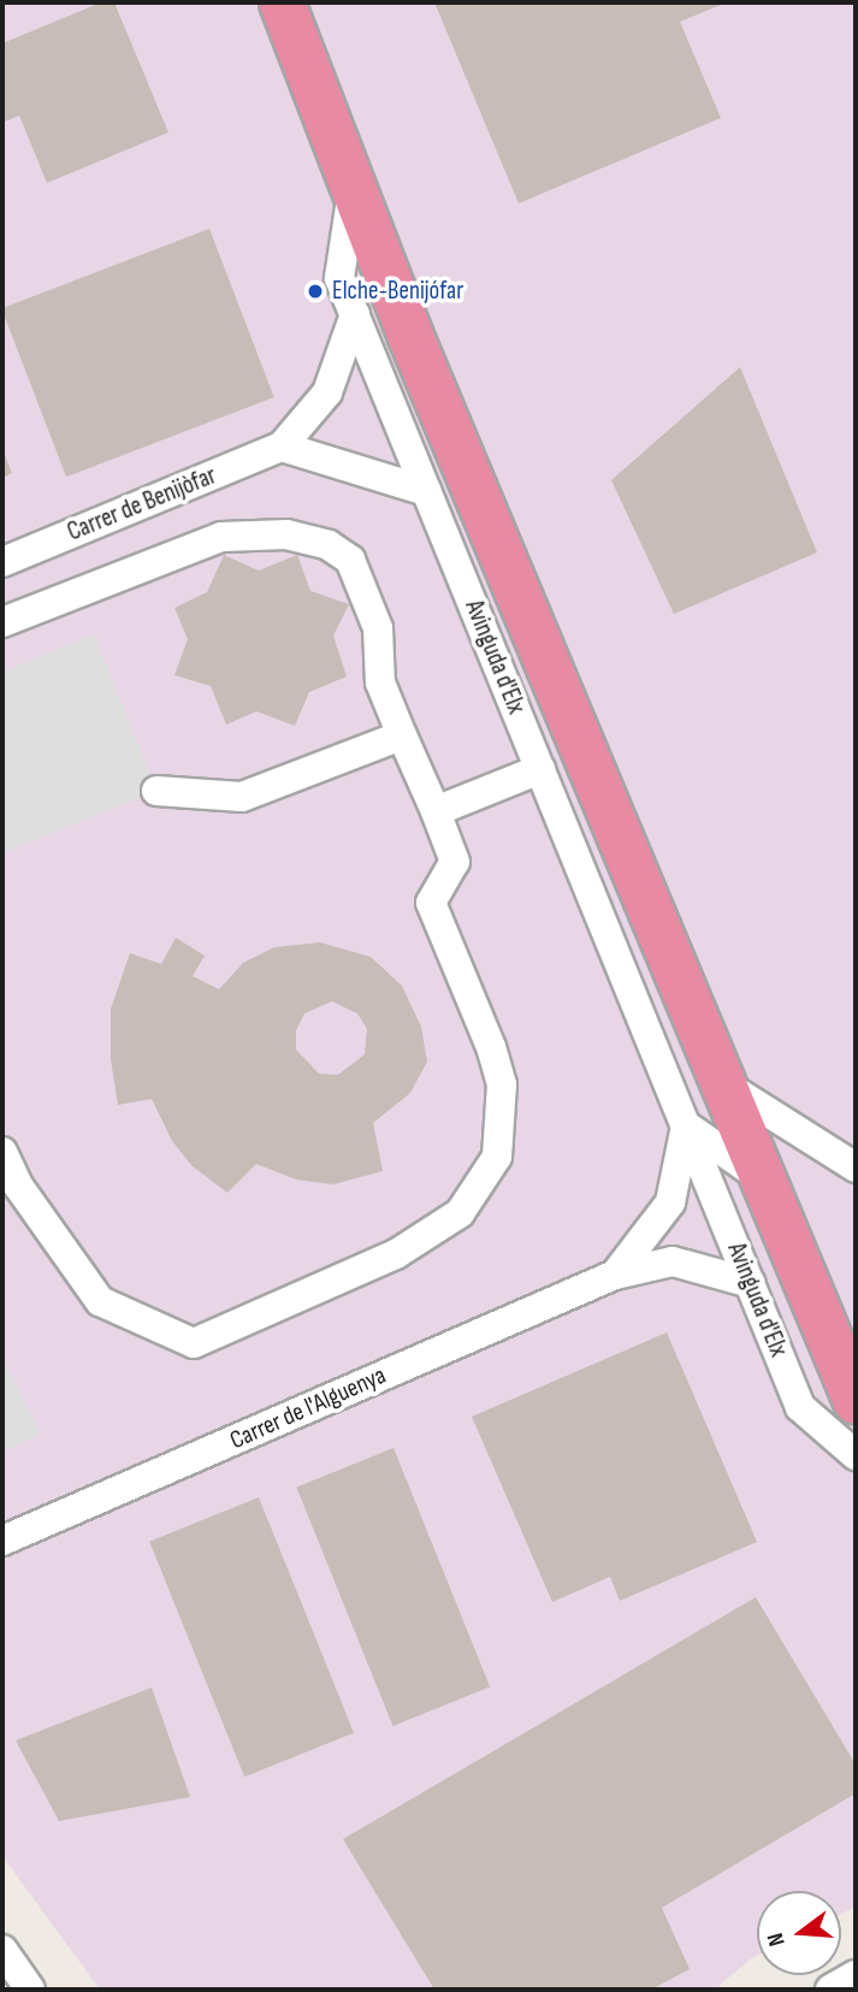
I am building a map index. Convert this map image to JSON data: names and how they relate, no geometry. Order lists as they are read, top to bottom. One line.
{"streets":{"highway":["Avinguda d'Elx"],"street":["Carrer de Benijòfar","Carrer de l'Alguenya"]},"crossings":[["Carrer de Benijòfar","Avinguda d'Elx"],["Avinguda d'Elx","Carrer de l'Alguenya"]],"places":["Elche-Benijófar"],"north":"left"}
